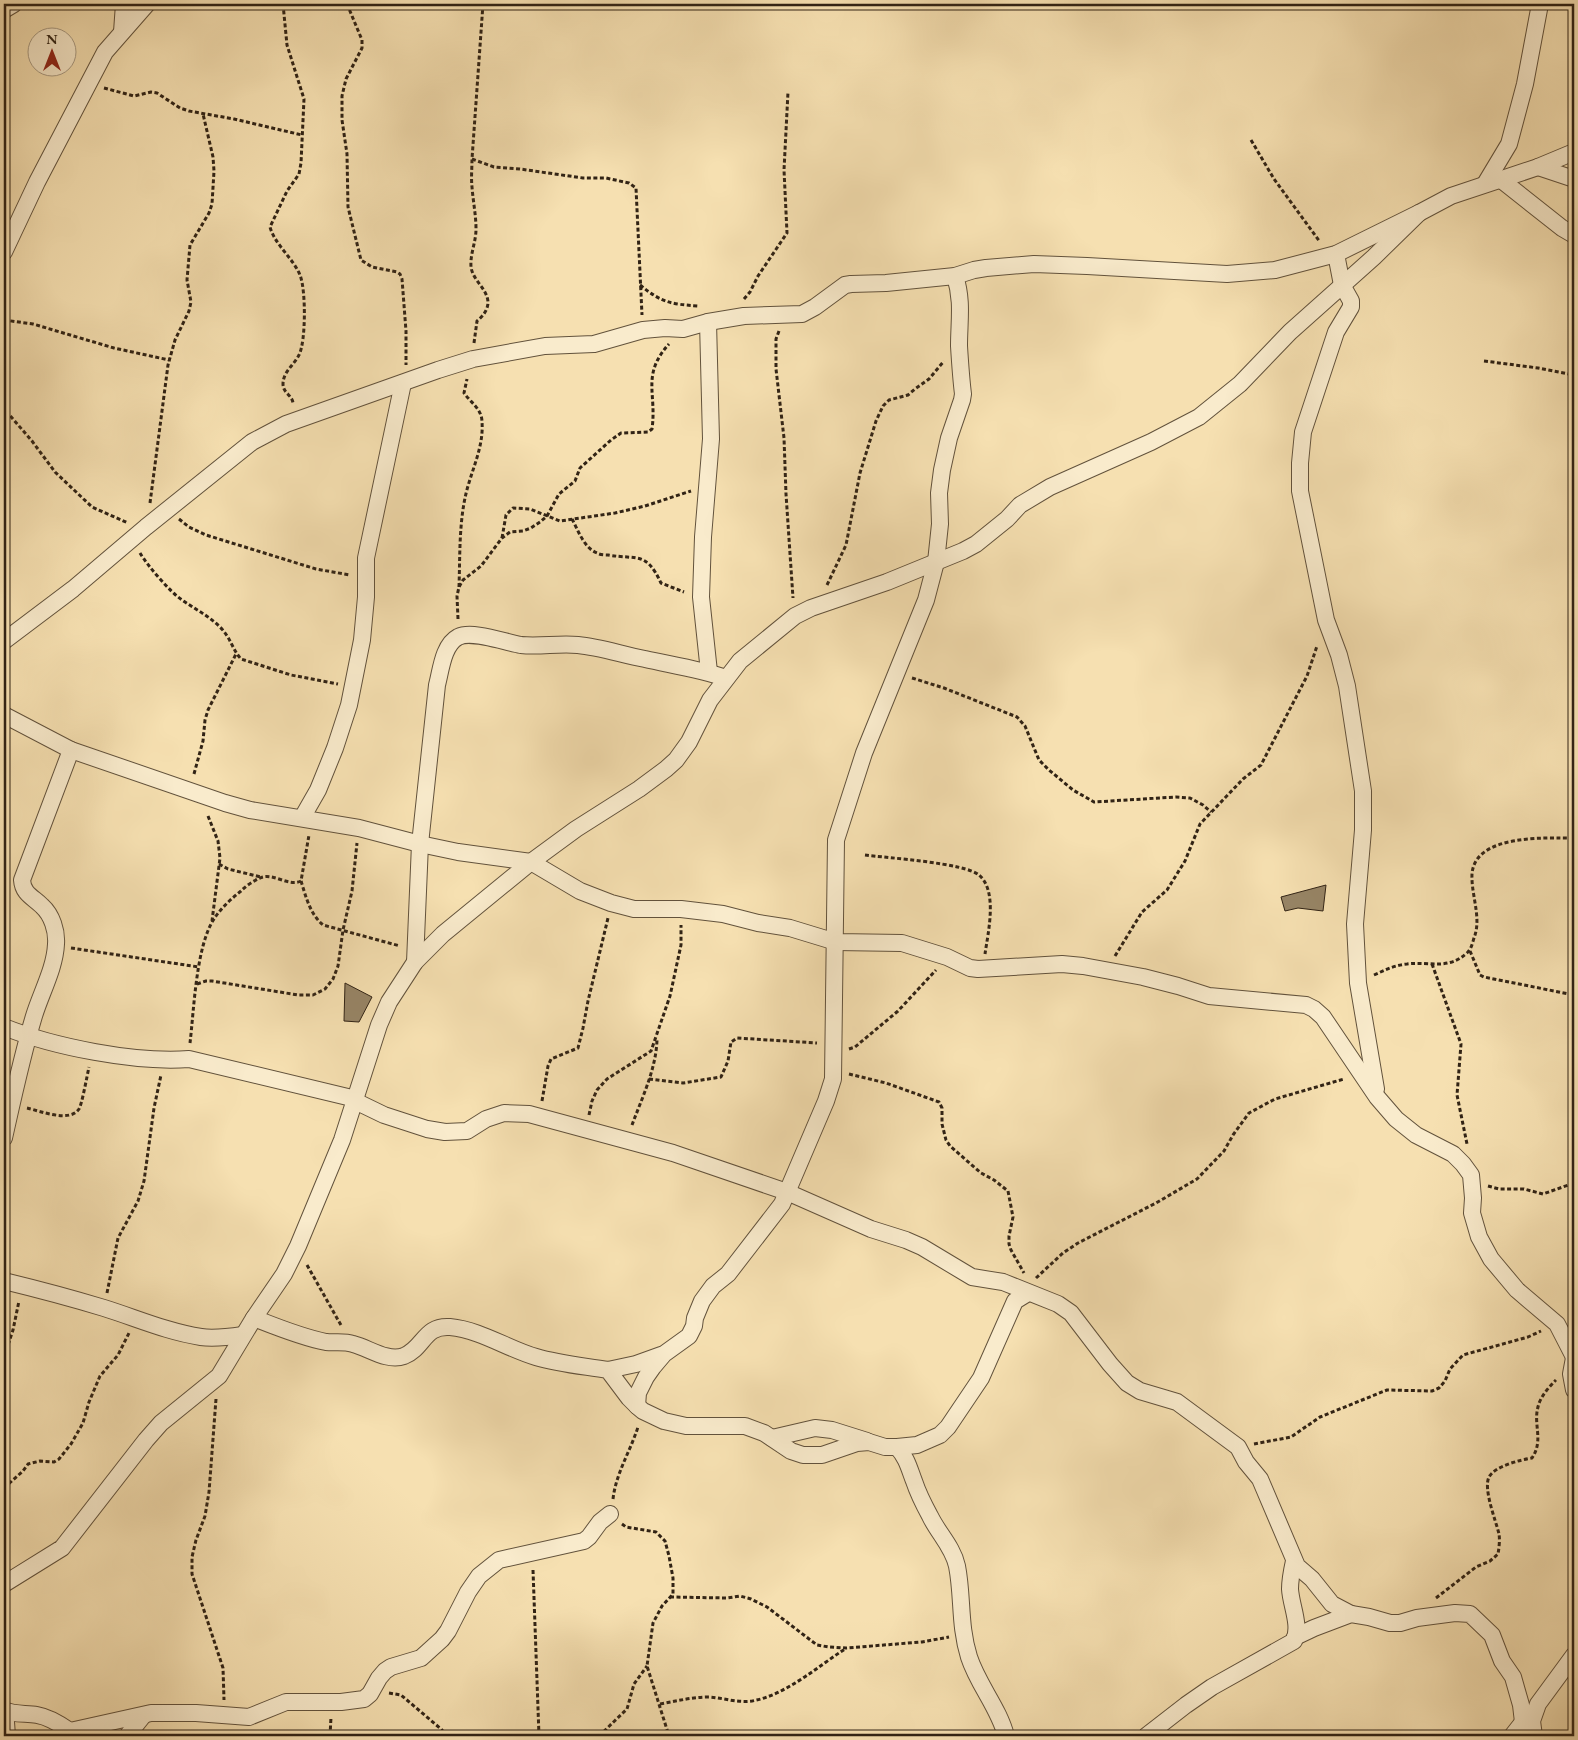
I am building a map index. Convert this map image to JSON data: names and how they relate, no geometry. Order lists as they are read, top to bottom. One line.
{"north":"top"}
